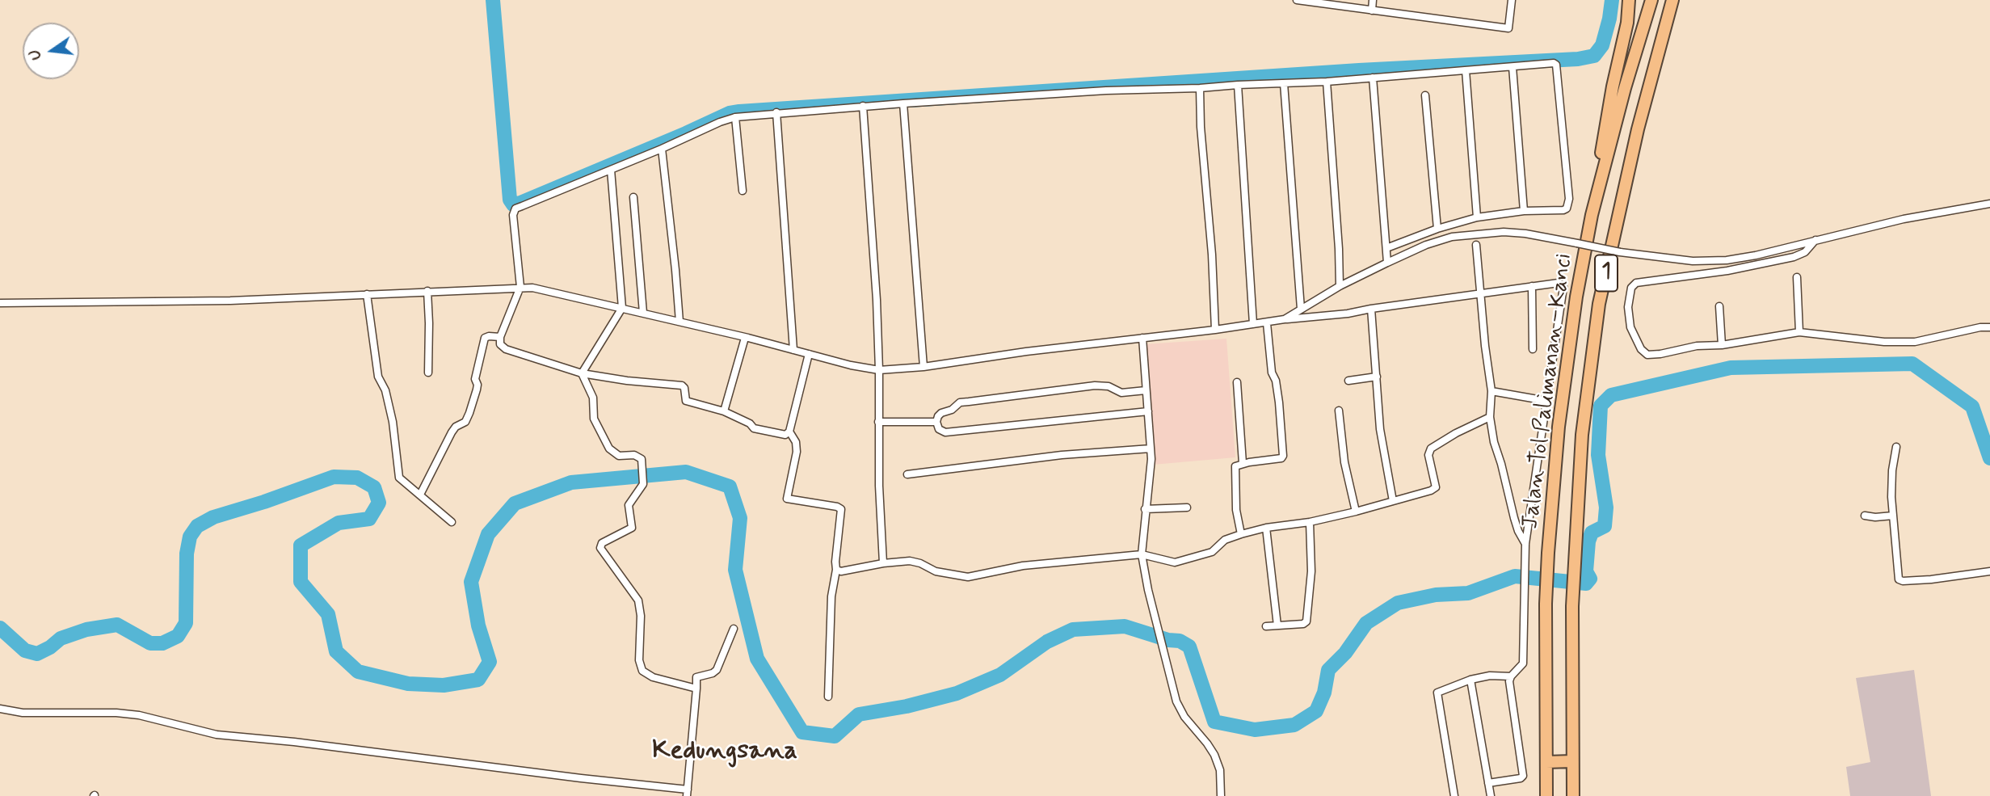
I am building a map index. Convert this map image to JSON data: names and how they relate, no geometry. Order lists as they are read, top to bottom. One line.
{"streets":{"highway":["1","Jalan Tol Palimanan–Kanci"]},"districts":["Kedungsana"],"north":"left"}
